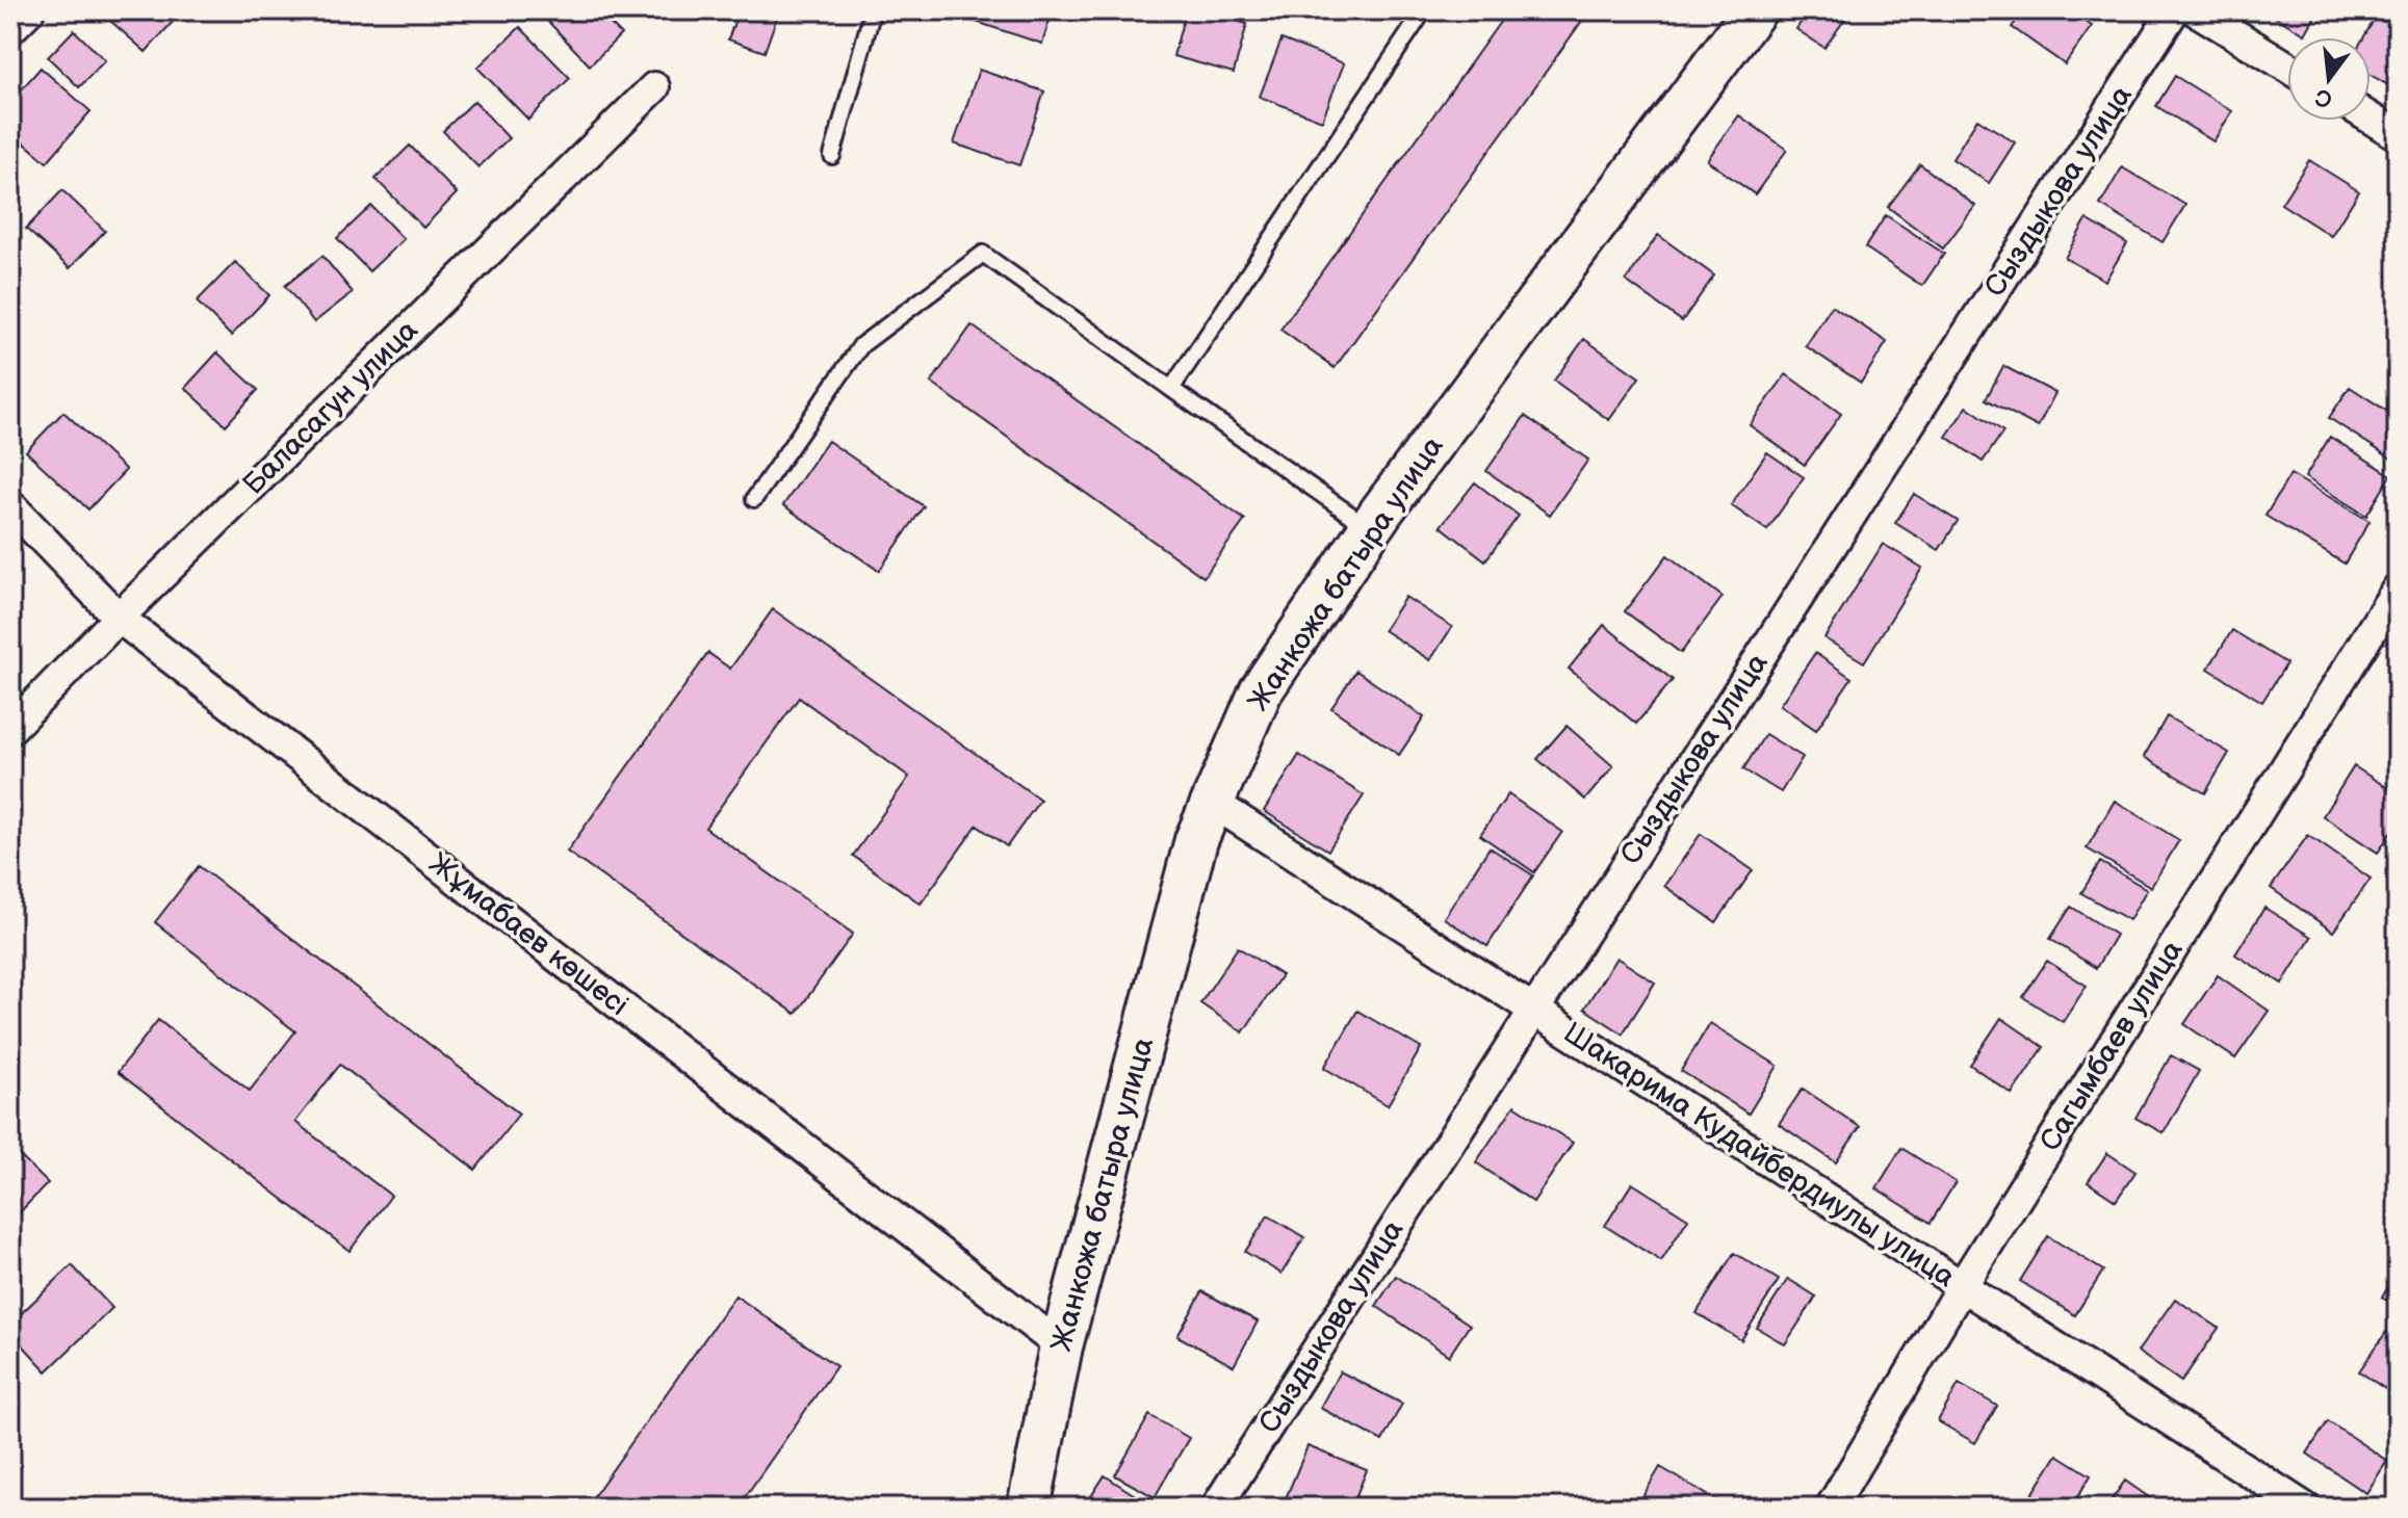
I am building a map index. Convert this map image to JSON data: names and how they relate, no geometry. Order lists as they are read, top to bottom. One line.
{"streets":{"street":["Сыздыкова улица","Баласагун улица","Жанкожа батыра улица","Жұмабаев көшесі","Сагымбаев улица","Шакарима Кудайбердиулы улица"]},"crossings":[["Сыздыкова улица","Шакарима Кудайбердиулы улица"],["Баласагун улица","Жұмабаев көшесі"],["Жанкожа батыра улица","Жұмабаев көшесі"],["Жанкожа батыра улица","Шакарима Кудайбердиулы улица"],["Сагымбаев улица","Шакарима Кудайбердиулы улица"]],"north":"bottom"}
